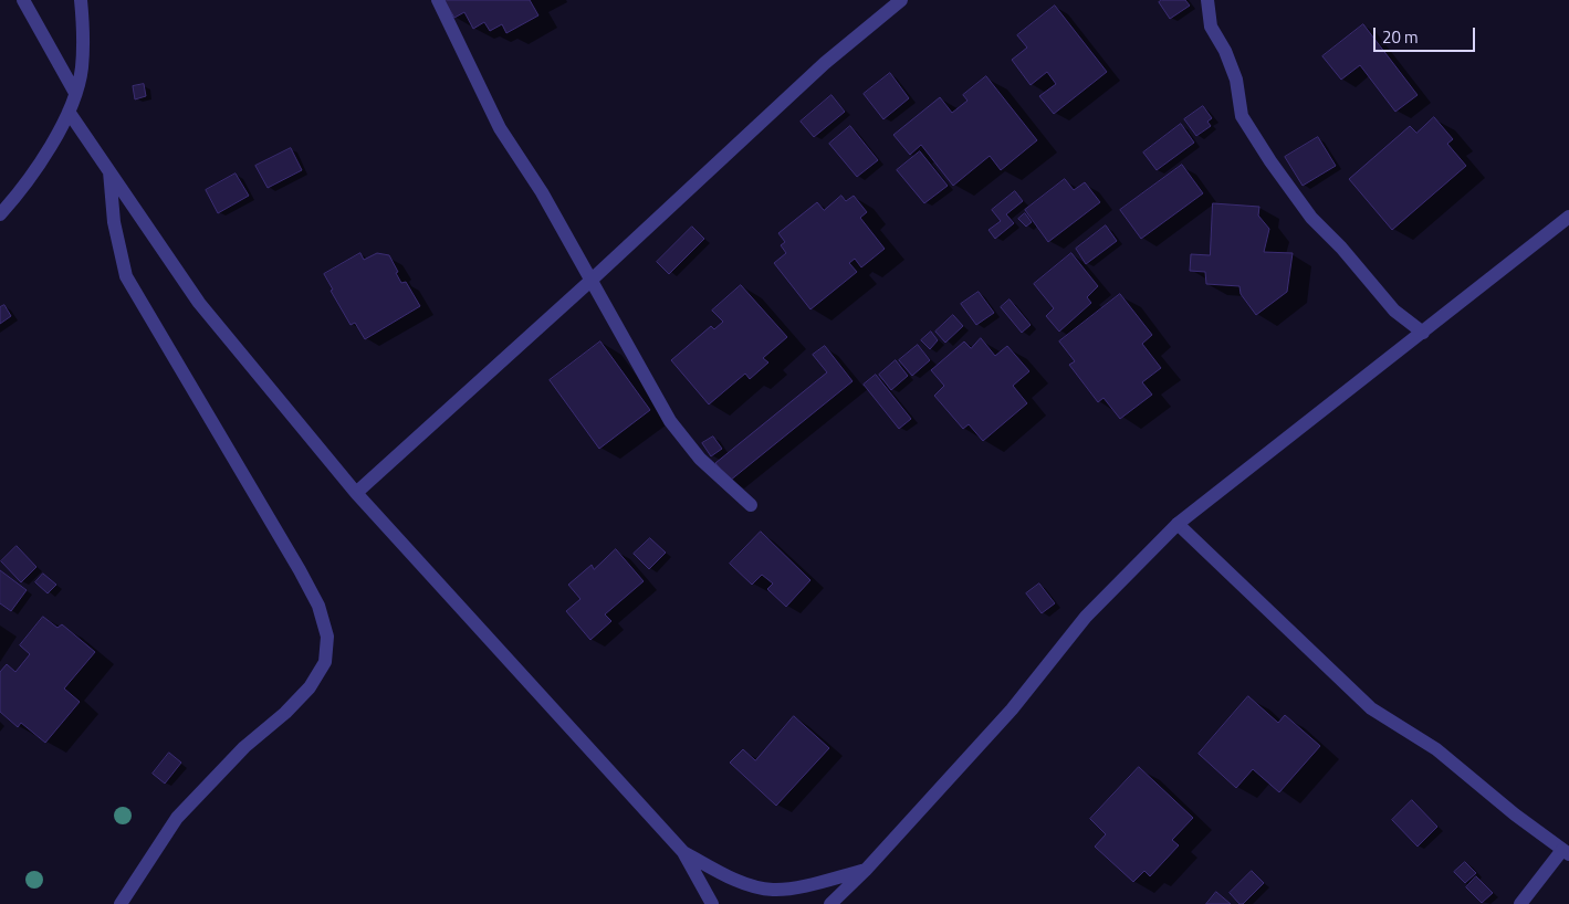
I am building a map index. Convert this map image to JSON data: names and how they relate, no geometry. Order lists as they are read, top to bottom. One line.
{"scale_bar":"20 m"}
